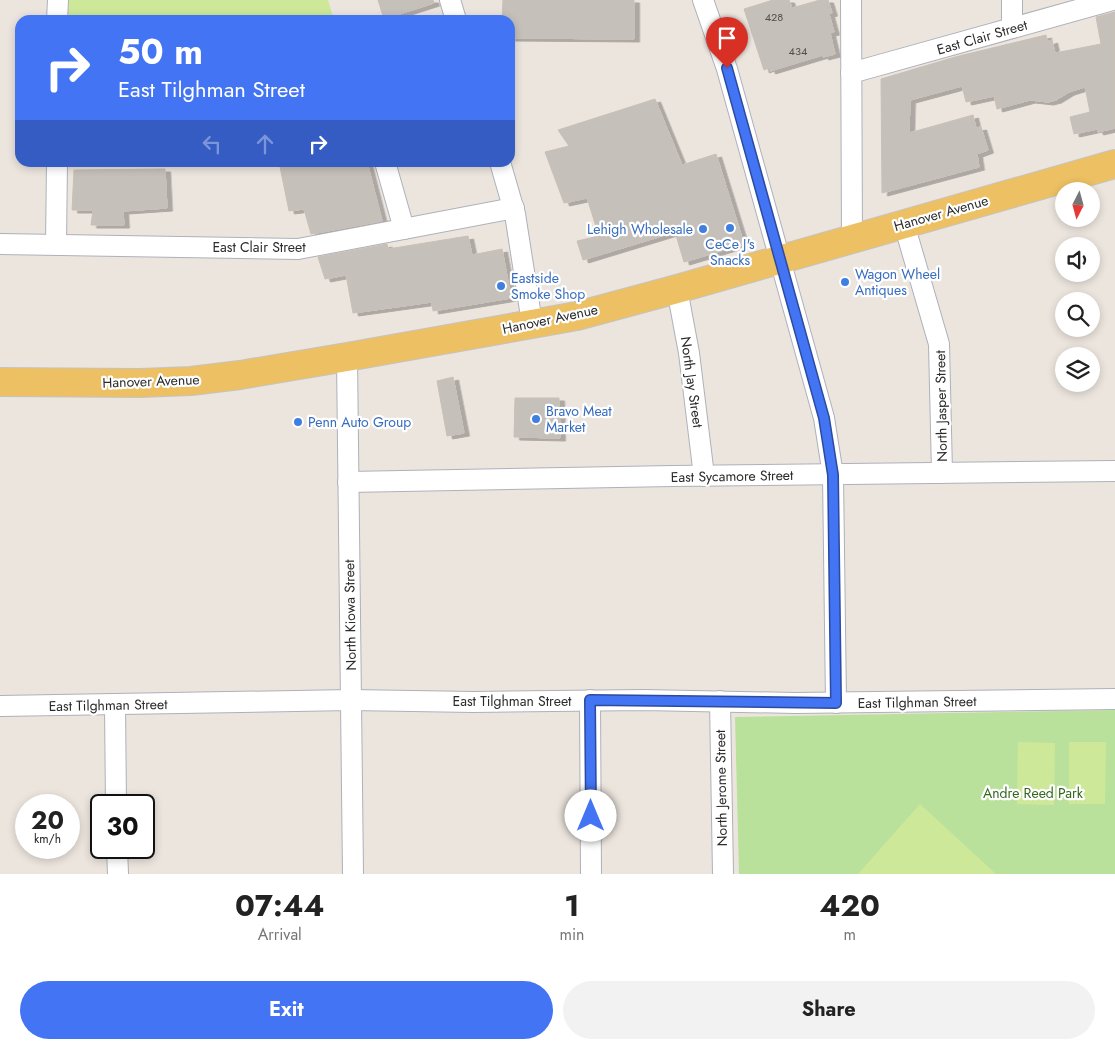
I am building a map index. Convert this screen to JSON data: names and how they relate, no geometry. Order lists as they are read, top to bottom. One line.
{"streets":{"main road":["Hanover Avenue"],"street":["East Clair Street","North Jay Street","North Jasper Street","East Sycamore Street","North Kiowa Street","East Tilghman Street","North Jerome Street"]},"crossings":[["Hanover Avenue","North Jay Street"],["Hanover Avenue","North Jasper Street"],["Hanover Avenue","North Kiowa Street"],["North Jay Street","East Sycamore Street"],["North Jasper Street","East Sycamore Street"],["East Sycamore Street","North Kiowa Street"],["North Kiowa Street","East Tilghman Street"],["East Tilghman Street","North Jerome Street"]],"parks":["Andre Reed Park"],"places":["CeCe J's Snacks","Lehigh Wholesale","Wagon Wheel Antiques","Eastside Smoke Shop","Bravo Meat Market","Penn Auto Group"],"house_numbers":["428","434"],"north":"bottom","page":{"turn":["50 m","East Tilghman Street"],"speed":"20 km/h","limit":"30","eta":["07:44","Arrival","1","min","420","m"],"buttons":["Exit","Share"]}}
